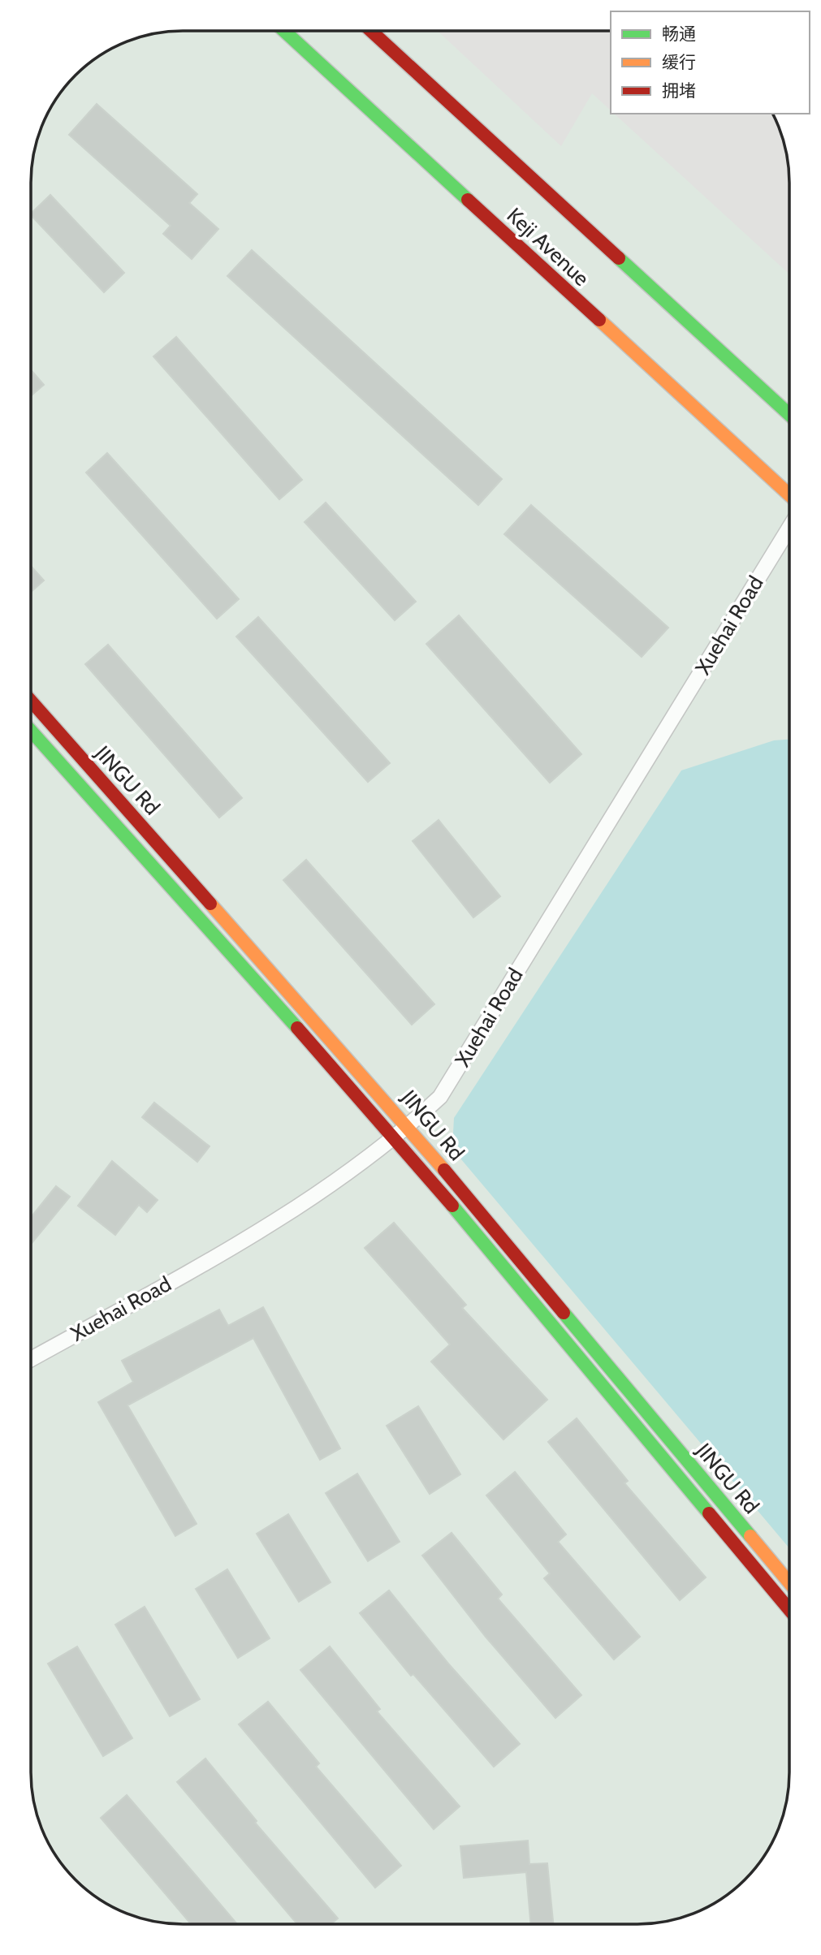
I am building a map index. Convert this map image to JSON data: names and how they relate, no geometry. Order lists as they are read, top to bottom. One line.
{"streets":{"street":["Keji Avenue","Xuehai Road","JINGU Rd"]},"crossings":[["Xuehai Road","JINGU Rd"]],"legend":["畅通","缓行","拥堵"]}
